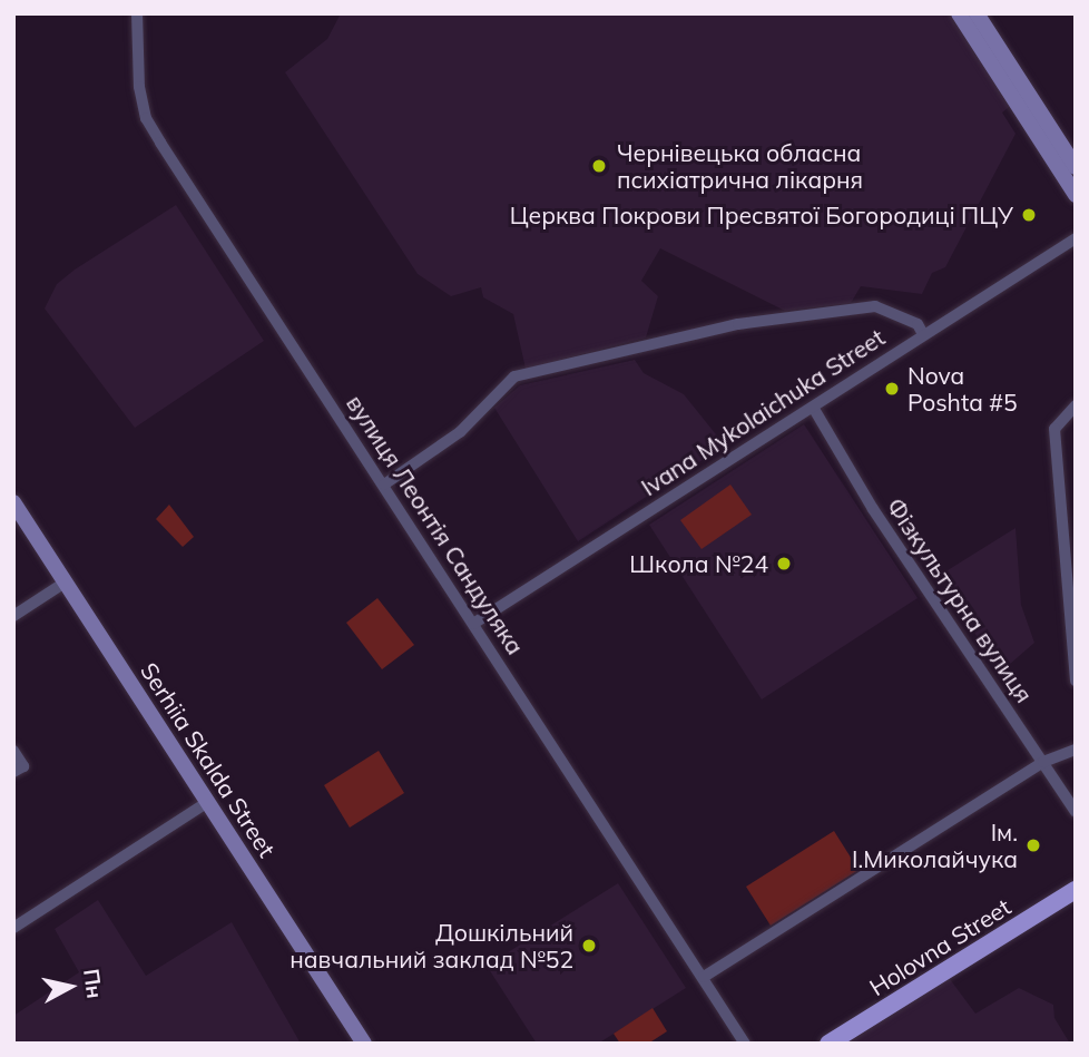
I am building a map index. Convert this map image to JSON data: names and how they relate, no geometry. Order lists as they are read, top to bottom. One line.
{"streets":{"main road":["Serhiia Skalda Street","Holovna Street"],"street":["Ivana Mykolaichuka Street","вулиця Леонтія Сандуляка","Фізкультурна вулиця"]},"crossings":[["Ivana Mykolaichuka Street","вулиця Леонтія Сандуляка"],["Ivana Mykolaichuka Street","Фізкультурна вулиця"]],"places":["Чернівецька обласна психіатрична лікарня","Церква Покрови Пресвятої Богородиці ПЦУ","Nova Poshta #5","Школа №24","Ім. І.Миколайчука","Дошкільний навчальний заклад №52"],"north":"right"}
